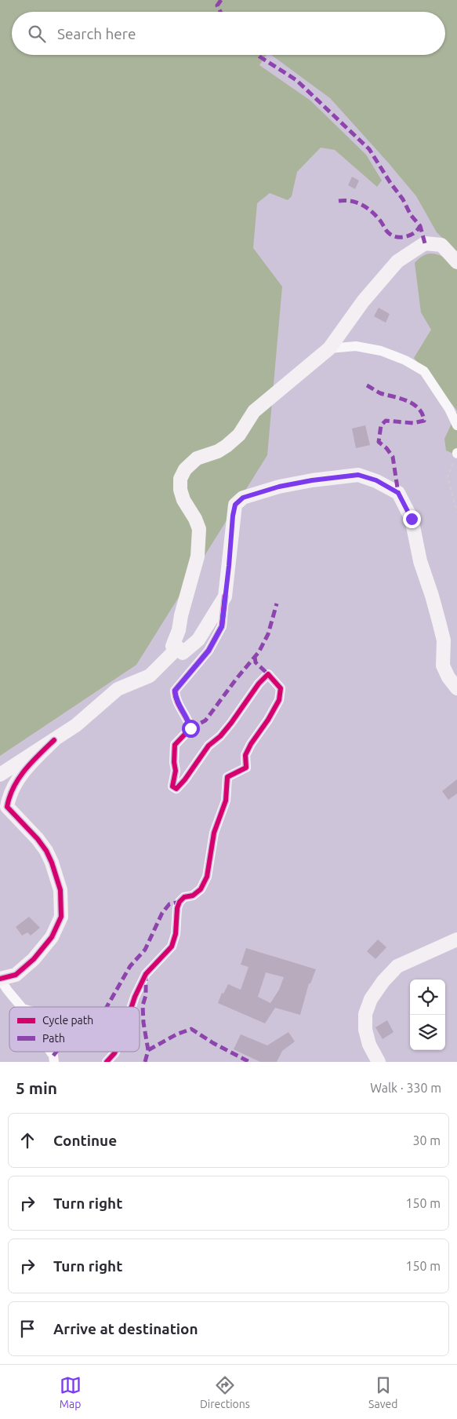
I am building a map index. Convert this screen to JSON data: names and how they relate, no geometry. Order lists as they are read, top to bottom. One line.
{"legend":["Cycle path","Path"],"page":{"search":"Search here","heading":["5 min","Walk · 330 m"],"list":[["Continue","30 m"],["Turn right","150 m"],["Turn right","150 m"],"Arrive at destination"],"nav":["Map","Directions","Saved"]}}
